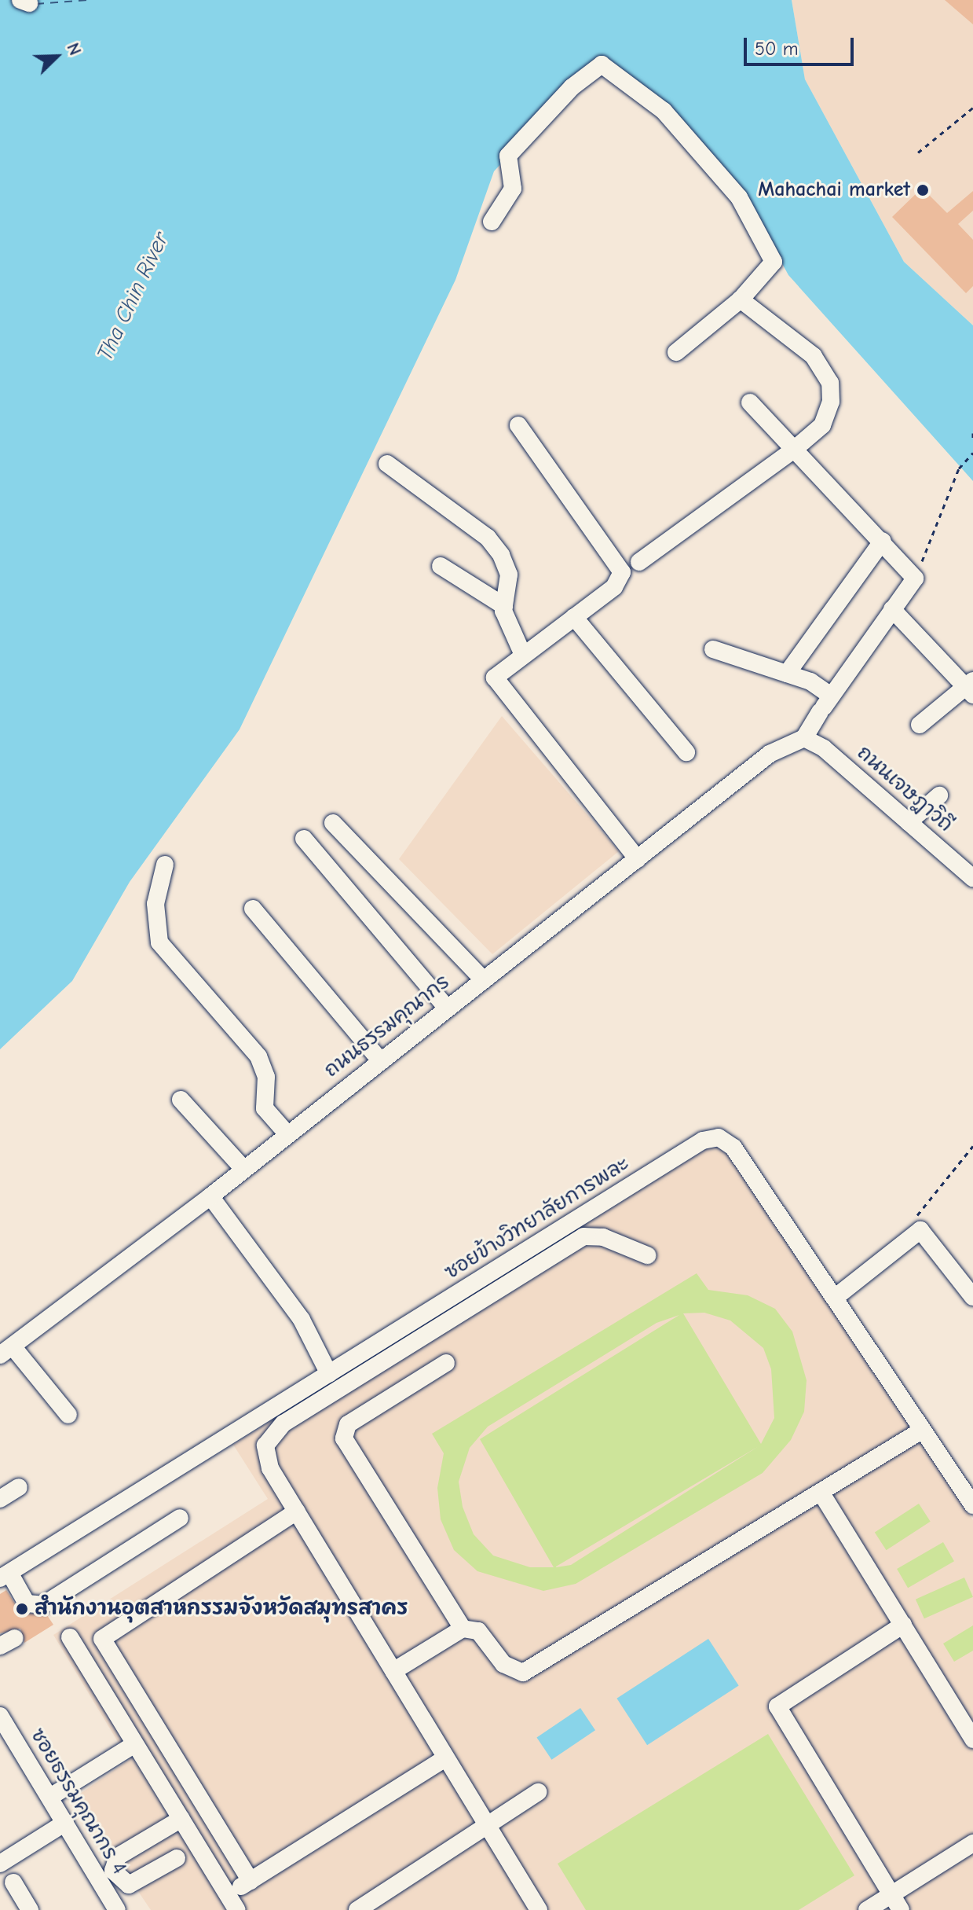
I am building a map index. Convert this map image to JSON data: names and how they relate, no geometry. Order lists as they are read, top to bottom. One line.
{"streets":{"street":["ถนนเจษฎาวิถี","ถนนธรรมคุณากร","ซอยข้างวิทยาลัยการพละ","ซอยธรรมคุณากร 4"]},"crossings":[["ถนนเจษฎาวิถี","ถนนธรรมคุณากร"]],"water":["Tha Chin River"],"places":["Mahachai market","สำนักงานอุตสาหกรรมจังหวัดสมุทรสาคร"],"scale_bar":"50 m","north":"top right"}
